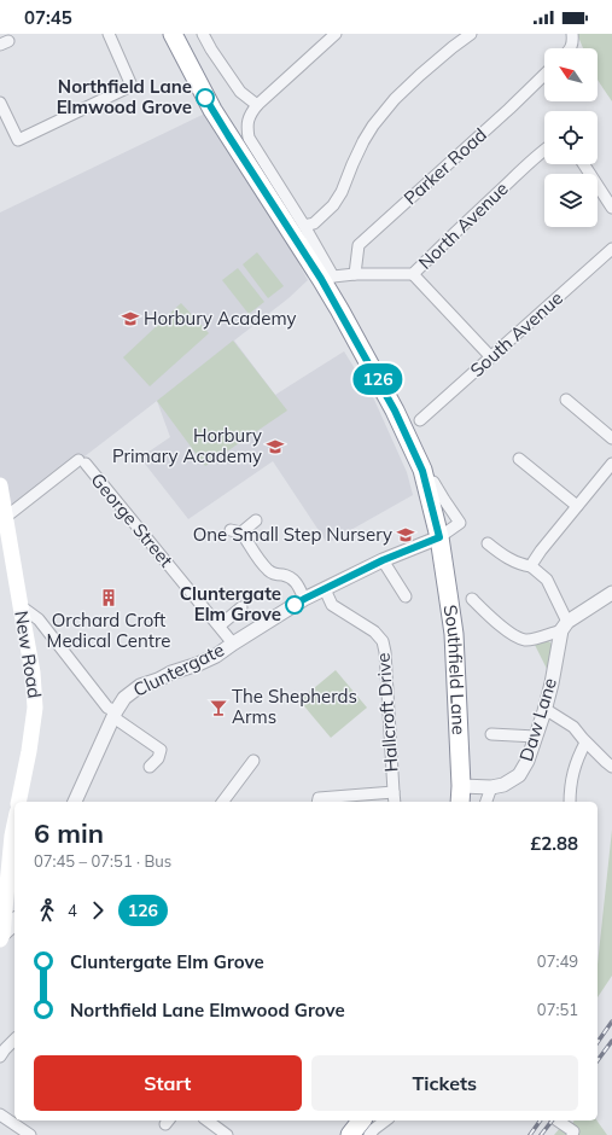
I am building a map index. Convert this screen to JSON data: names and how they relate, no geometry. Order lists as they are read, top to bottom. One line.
{"streets":{"highway":["Southfield Lane"],"main road":["New Road"],"street":["Parker Road","North Avenue","South Avenue","George Street","Cluntergate","Hallcroft Drive","Daw Lane"]},"crossings":[["Parker Road","North Avenue"],["North Avenue","Southfield Lane"],["George Street","New Road"],["George Street","Cluntergate"],["Cluntergate","Southfield Lane"],["Cluntergate","Hallcroft Drive"],["Southfield Lane","Daw Lane"]],"places":{"other":["Northfield Lane Elmwood Grove","Cluntergate Elm Grove"],"school or university":["Horbury Academy","Horbury Primary Academy","One Small Step Nursery"],"building":["Orchard Croft Medical Centre"],"bar":["The Shepherds Arms"]},"lines":["bus line 126"],"north":"top left","page":{"status":"07:45","on_map":"126","heading":["6 min","07:45 – 07:51 · Bus","£2.88"],"legs":["4","126"],"list":[{"name":"Cluntergate Elm Grove","value":"07:49"},{"name":"Northfield Lane Elmwood Grove","value":"07:51"}],"buttons":["Start","Tickets"]}}
